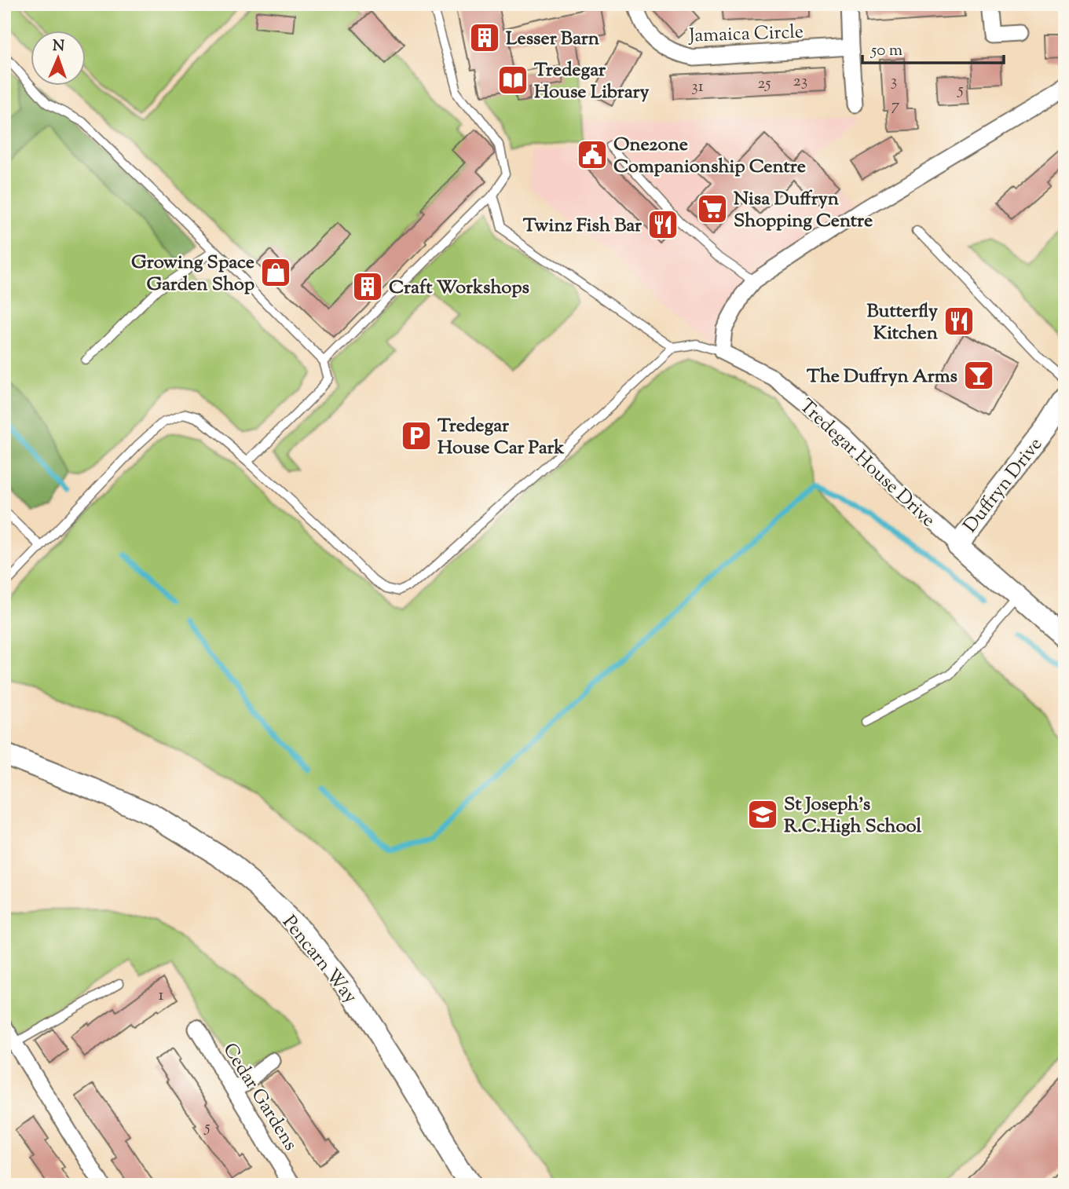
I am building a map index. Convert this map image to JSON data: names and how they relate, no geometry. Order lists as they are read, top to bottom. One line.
{"streets":{"street":["Jamaica Circle","Tredegar House Drive","Duffryn Drive","Pencarn Way","Cedar Gardens"]},"crossings":[["Tredegar House Drive","Duffryn Drive"]],"places":{"building":["Lesser Barn","Craft Workshops"],"library":["Tredegar House Library"],"public building":["One2one Companionship Centre"],"supermarket":["Nisa Duffryn Shopping Centre"],"restaurant":["Twinz Fish Bar","Butterfly Kitchen"],"shop":["Growing Space Garden Shop"],"bar":["The Duffryn Arms"],"parking":["Tredegar House Car Park"],"school or university":["St Joseph's R.C.High School"]},"house_numbers":["23","3","25","31","5","7","1","5"],"scale_bar":"50 m","north":"top"}
